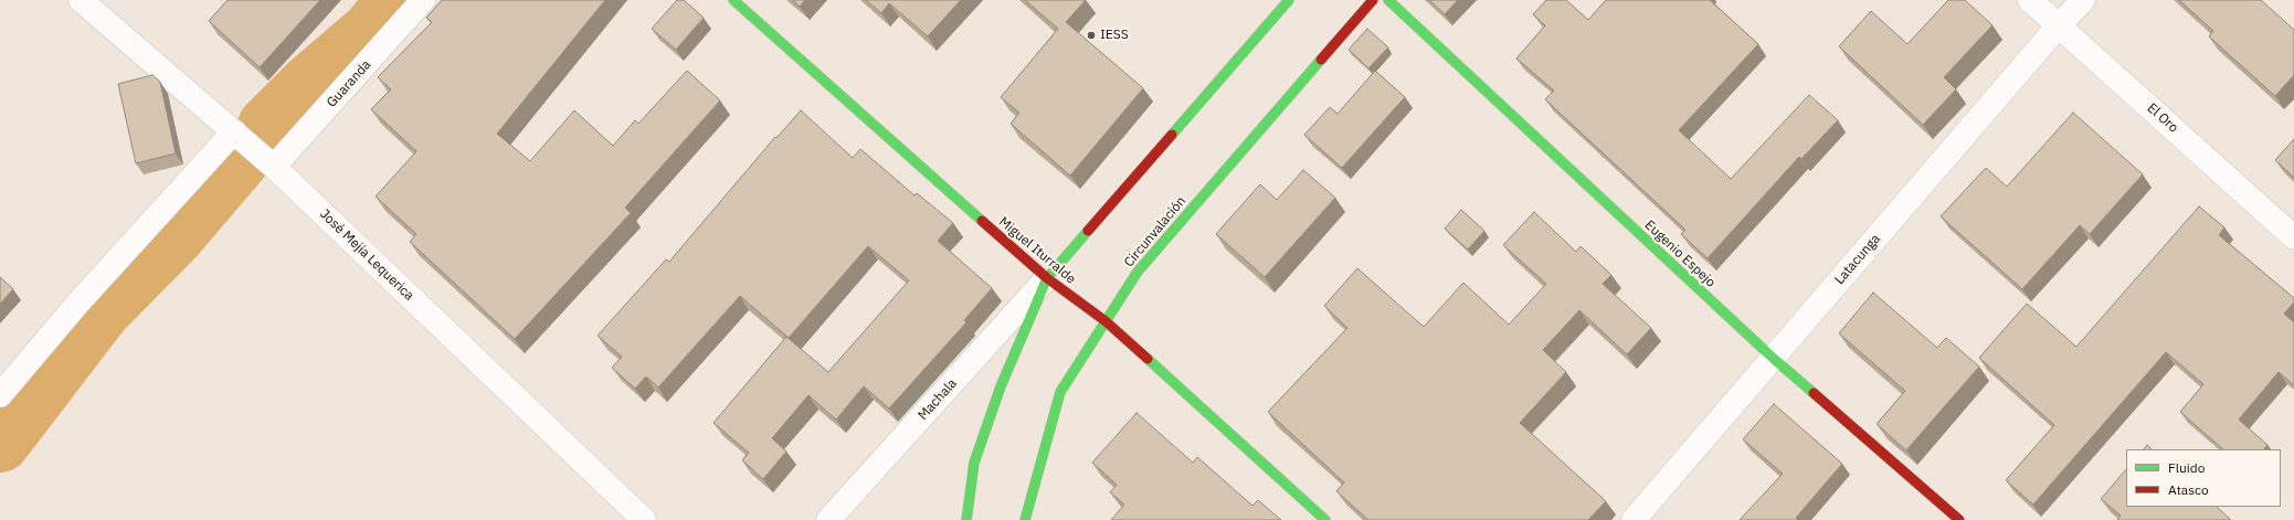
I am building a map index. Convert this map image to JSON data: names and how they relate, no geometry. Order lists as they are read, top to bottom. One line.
{"streets":{"street":["Guaranda","El Oro","Circunvalación","Miguel Iturralde","Eugenio Espejo","José Mejía Lequerica","Latacunga","Machala"]},"crossings":[["Guaranda","José Mejía Lequerica"],["El Oro","Latacunga"],["Circunvalación","Miguel Iturralde"],["Miguel Iturralde","Machala"],["Eugenio Espejo","Latacunga"]],"places":["IESS"],"legend":["Fluido","Atasco"]}
